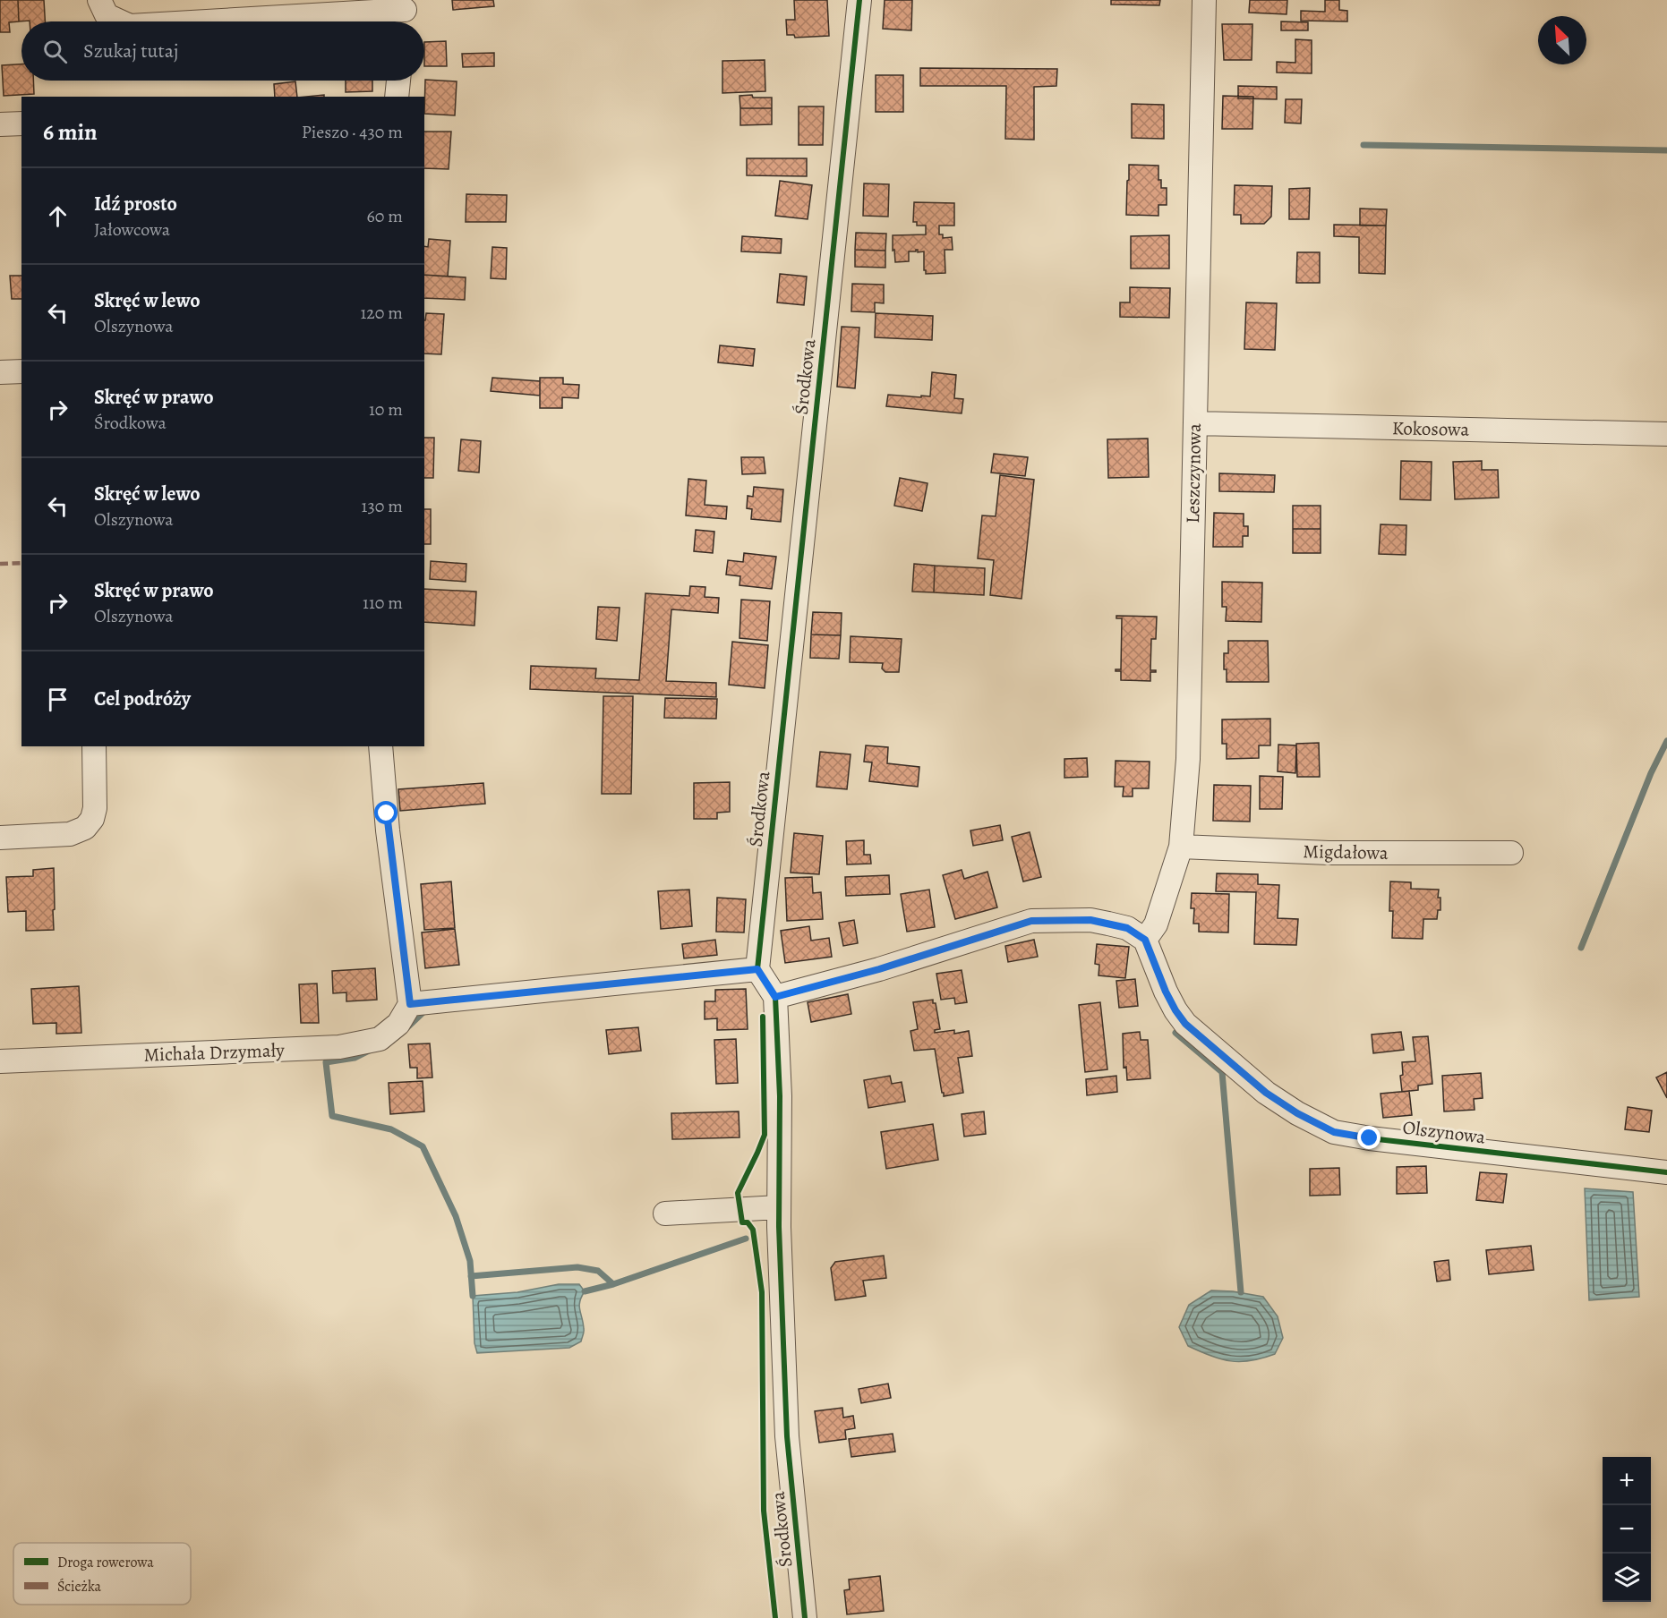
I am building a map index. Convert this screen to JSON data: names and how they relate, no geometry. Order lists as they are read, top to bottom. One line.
{"streets":{"street":["Środkowa","Kokosowa","Leszczynowa","Migdałowa","Michała Drzymały","Olszynowa"]},"crossings":[["Kokosowa","Leszczynowa"],["Leszczynowa","Migdałowa"],["Leszczynowa","Olszynowa"]],"legend":["Droga rowerowa","Ścieżka"],"north":"top left","page":{"search":"Szukaj tutaj","heading":["6 min","Pieszo · 430 m"],"list":[["Idź prosto","Jałowcowa","60 m"],["Skręć w lewo","Olszynowa","120 m"],["Skręć w prawo","Środkowa","10 m"],["Skręć w lewo","Olszynowa","130 m"],["Skręć w prawo","Olszynowa","110 m"],"Cel podróży"],"map_buttons":["+","−"]}}
